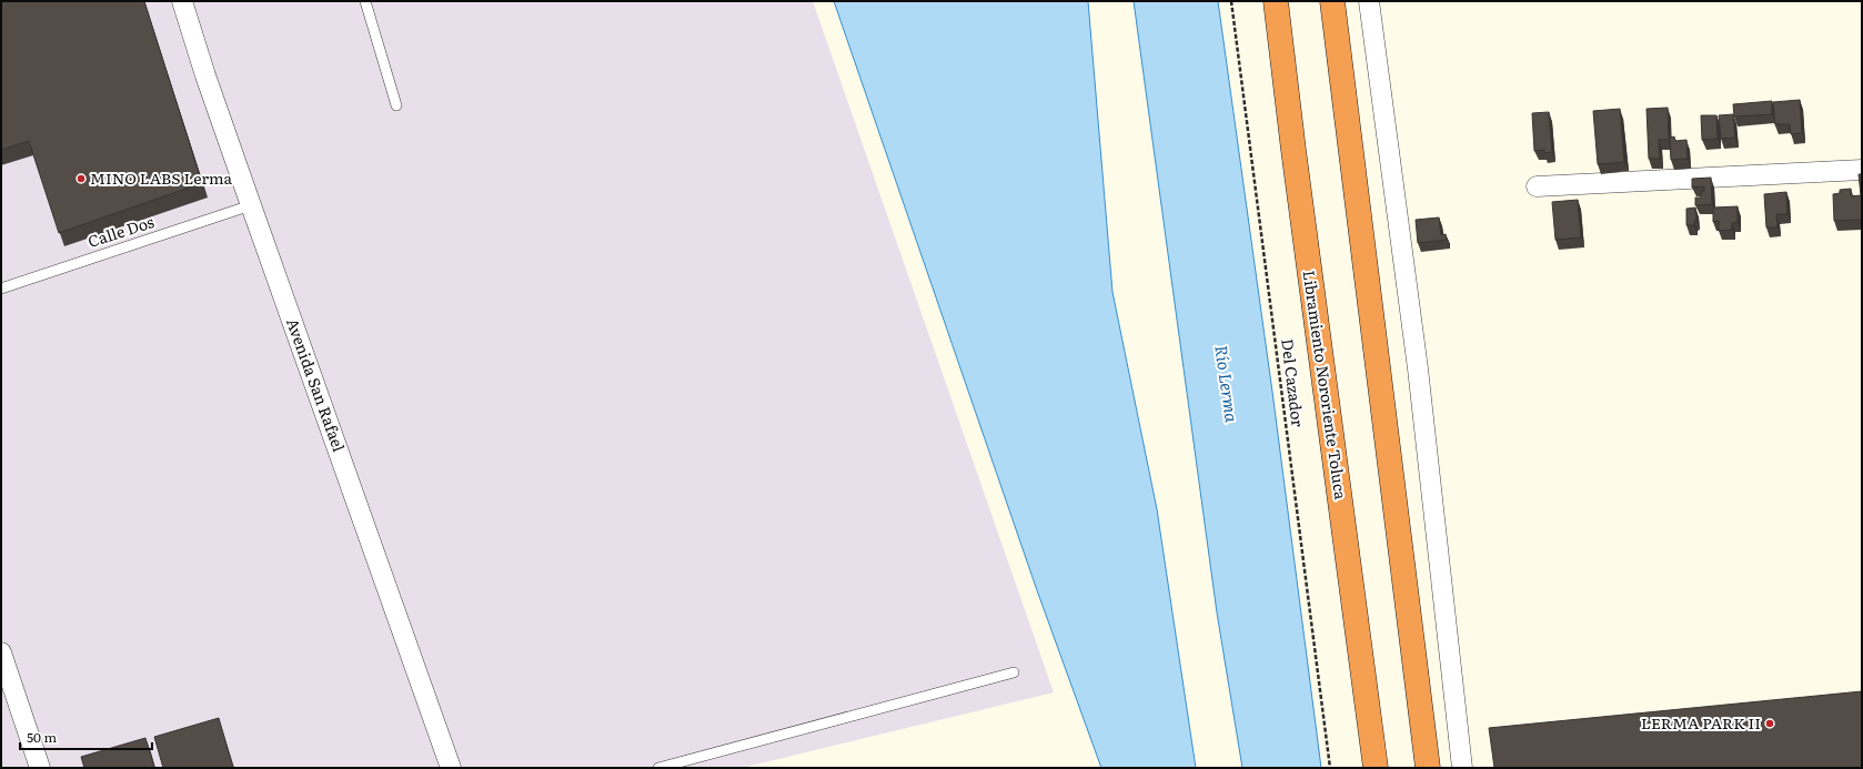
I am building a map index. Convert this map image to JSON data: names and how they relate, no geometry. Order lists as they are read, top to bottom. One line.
{"streets":{"highway":["Libramiento Nororiente Toluca"],"street":["Avenida San Rafael"],"lane":["Calle Dos"],"path":["Del Cazador"]},"crossings":[["Calle Dos","Avenida San Rafael"]],"water":["Río Lerma"],"places":["MINO LABS Lerma","LERMA PARK II"],"scale_bar":"50 m"}
